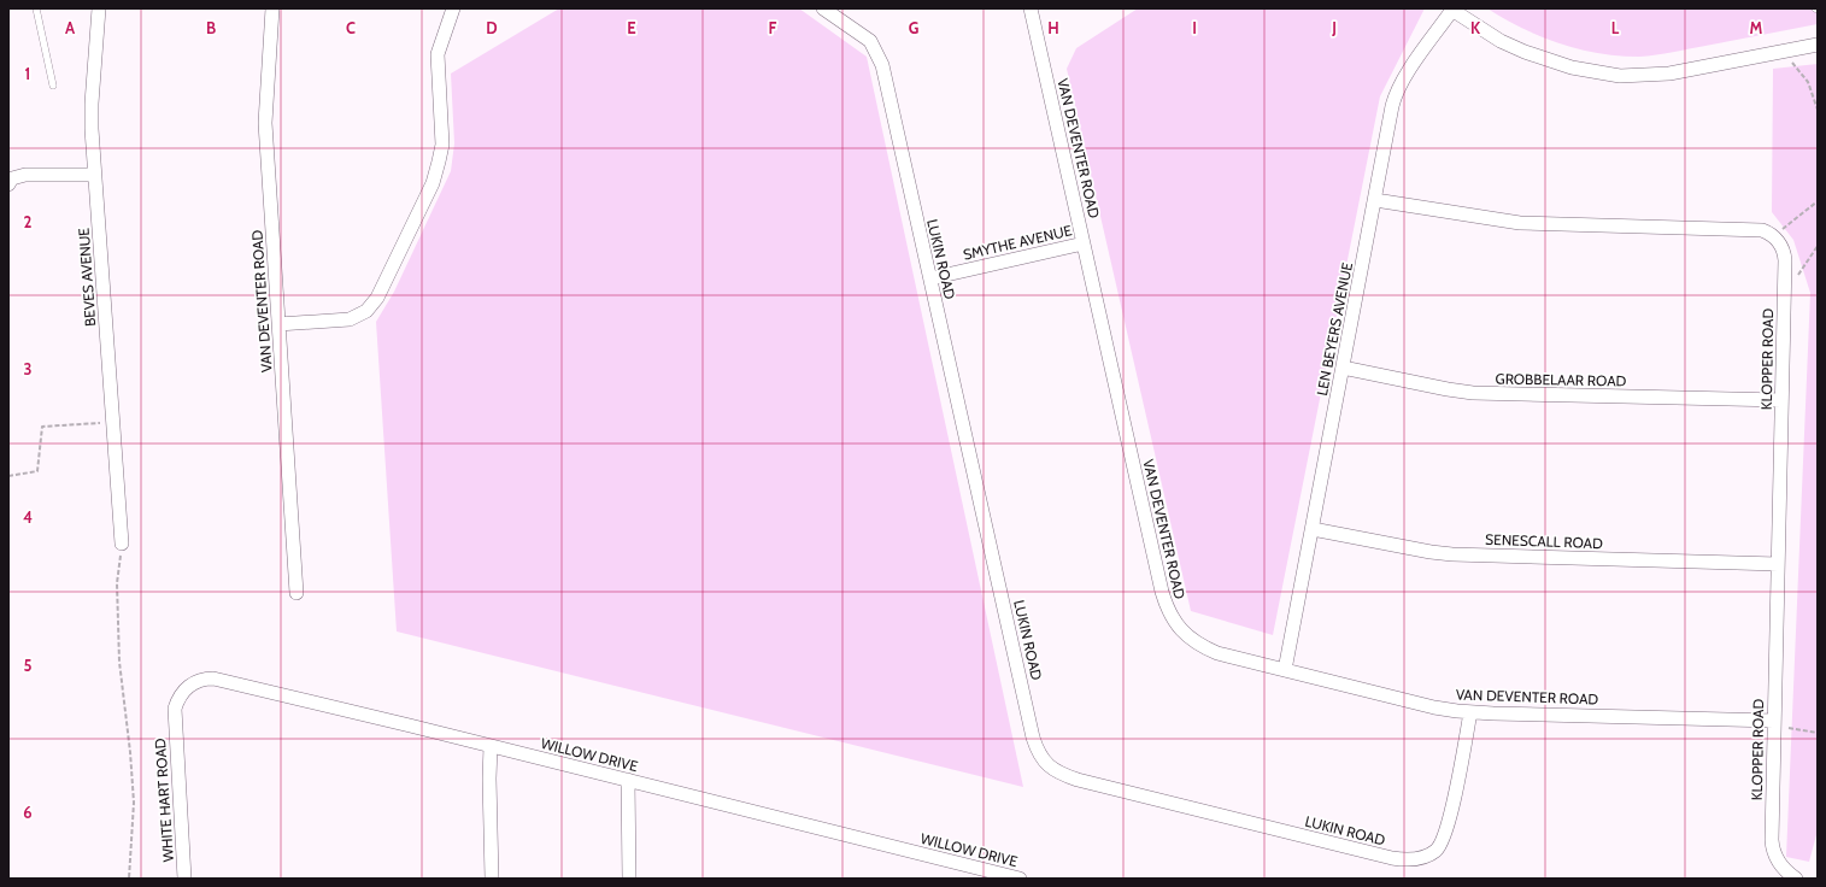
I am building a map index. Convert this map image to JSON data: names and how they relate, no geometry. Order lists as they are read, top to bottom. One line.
{"streets":{"street":["VAN DEVENTER ROAD","SMYTHE AVENUE","LUKIN ROAD","BEVES AVENUE","LEN BEYERS AVENUE","KLOPPER ROAD","GROBBELAAR ROAD","SENESCALL ROAD","WILLOW DRIVE","WHITE HART ROAD"]},"crossings":[["VAN DEVENTER ROAD","SMYTHE AVENUE"],["VAN DEVENTER ROAD","LUKIN ROAD"],["VAN DEVENTER ROAD","LEN BEYERS AVENUE"],["VAN DEVENTER ROAD","KLOPPER ROAD"],["SMYTHE AVENUE","LUKIN ROAD"],["LEN BEYERS AVENUE","GROBBELAAR ROAD"],["LEN BEYERS AVENUE","SENESCALL ROAD"],["KLOPPER ROAD","GROBBELAAR ROAD"],["KLOPPER ROAD","SENESCALL ROAD"],["WILLOW DRIVE","WHITE HART ROAD"]],"grid":{"columns":["A","B","C","D","E","F","G","H","I","J","K","L","M"],"rows":["1","2","3","4","5","6"]}}
